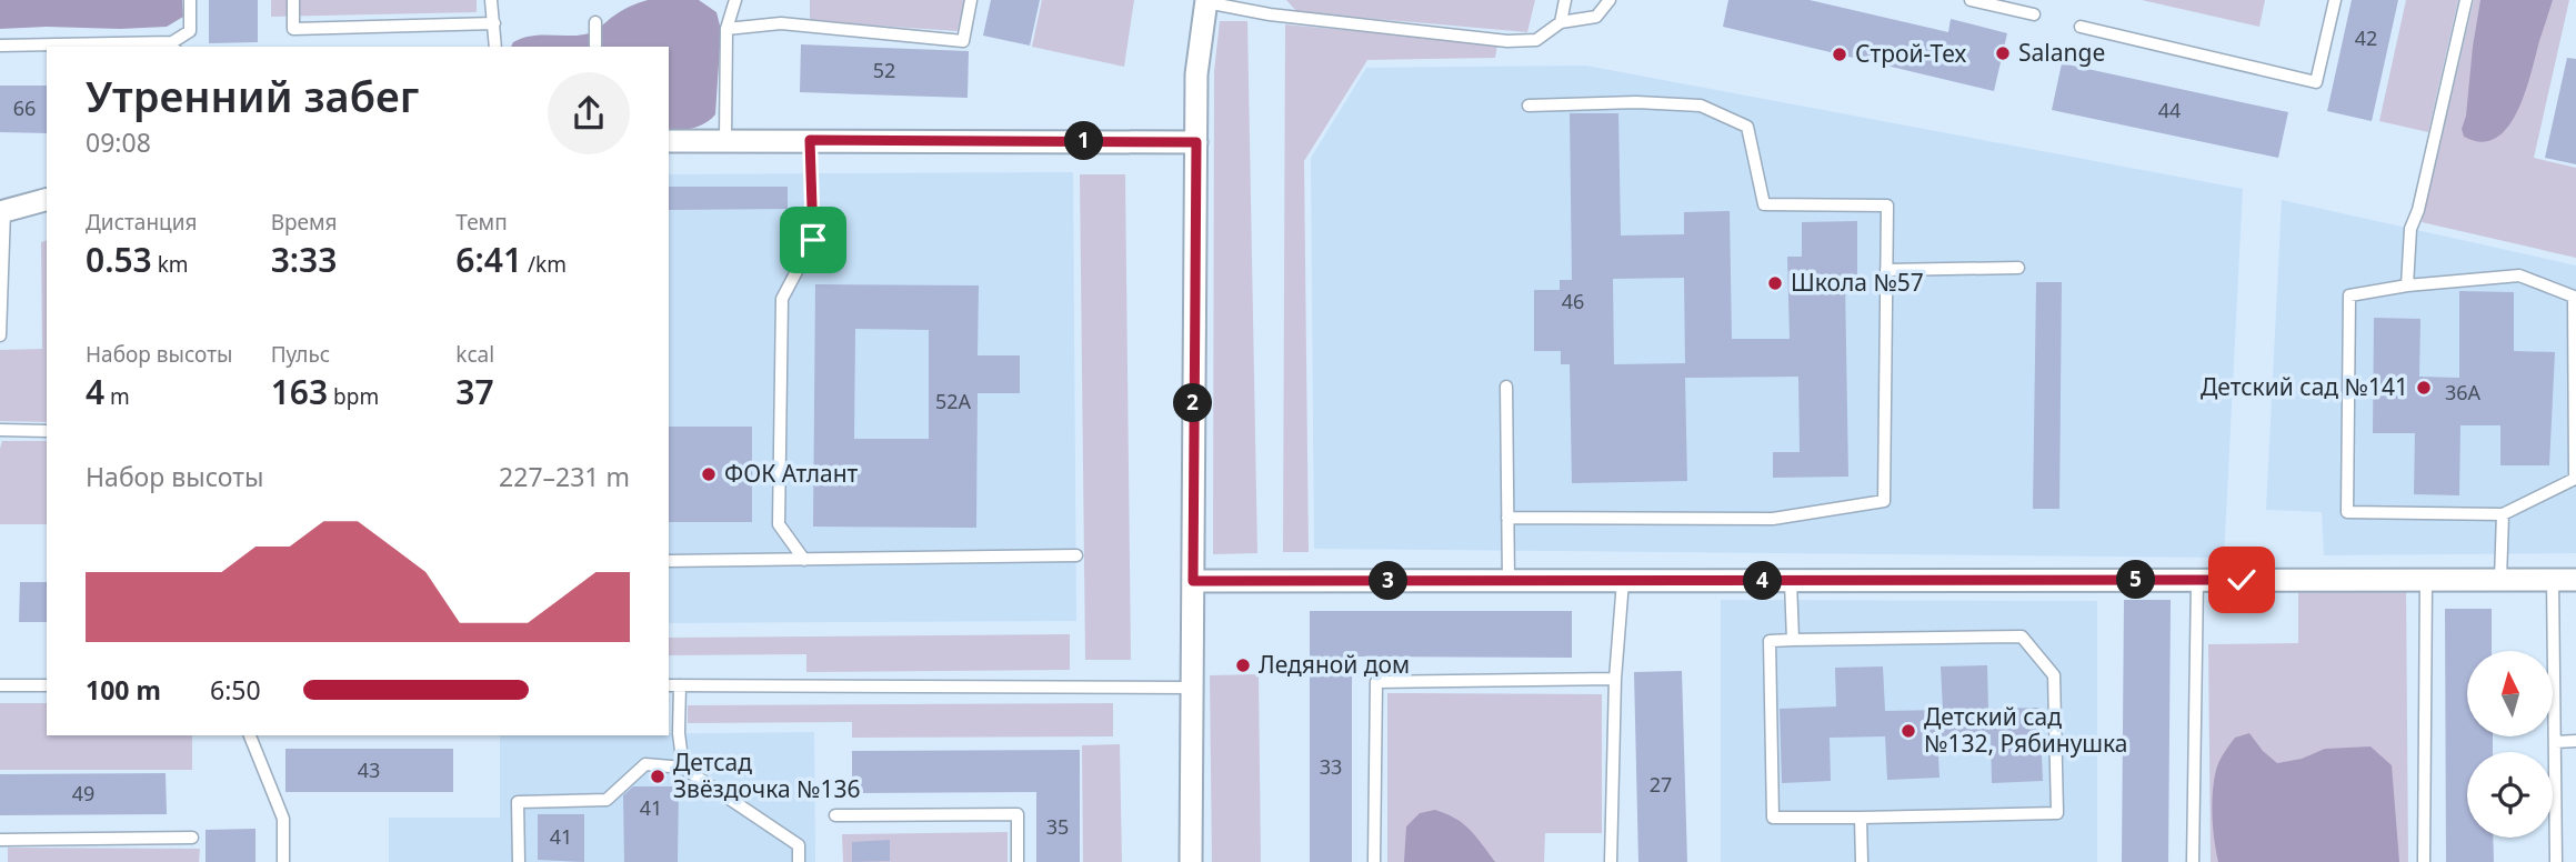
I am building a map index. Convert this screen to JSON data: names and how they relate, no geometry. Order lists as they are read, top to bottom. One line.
{"places":["Salange","Строй-Тех","Школа №57","Детский сад №141","ФОК Атлант","Ледяной дом","Детский сад №132, Рябинушка","Детсад Звёздочка №136"],"house_numbers":["42","52","66","44","46","36А","52А","33","43","27","49","41","35","41"],"north":"top","page":{"heading":["Утренний забег","09:08"],"pins":["1","2","5","3","4"],"stats":[["Дистанция","0.53 km"],["Время","3:33"],["Темп","6:41 /km"],["Набор высоты","4 m"],["Пульс","163 bpm"],["kcal","37"]],"chart":["Набор высоты","227–231 m"],"list":[{"name":"100 m","note":"6:50"}]}}
